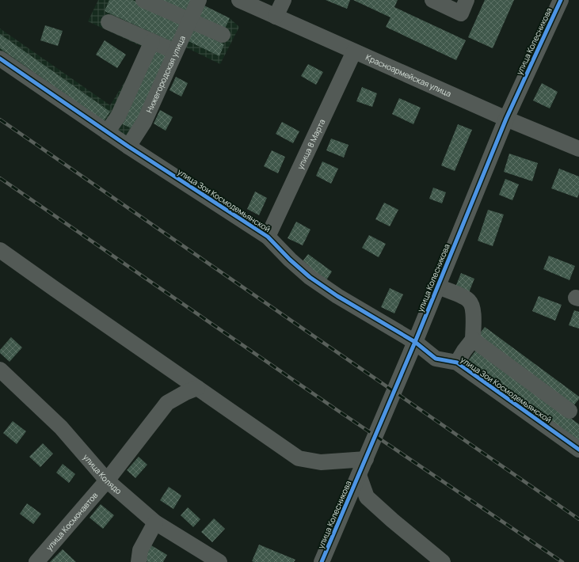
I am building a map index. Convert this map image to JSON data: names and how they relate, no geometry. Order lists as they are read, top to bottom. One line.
{"streets":{"street":["улица Колесникова","Нижегородская улица","Красноармейская улица","улица 8 Марта","улица Зои Космодемьянской","улица Колядо","улица Космонавтов"]},"crossings":[["улица Колесникова","Красноармейская улица"],["улица Колесникова","улица Зои Космодемьянской"],["Нижегородская улица","улица Зои Космодемьянской"],["Красноармейская улица","улица 8 Марта"],["улица 8 Марта","улица Зои Космодемьянской"],["улица Колядо","улица Космонавтов"]]}
